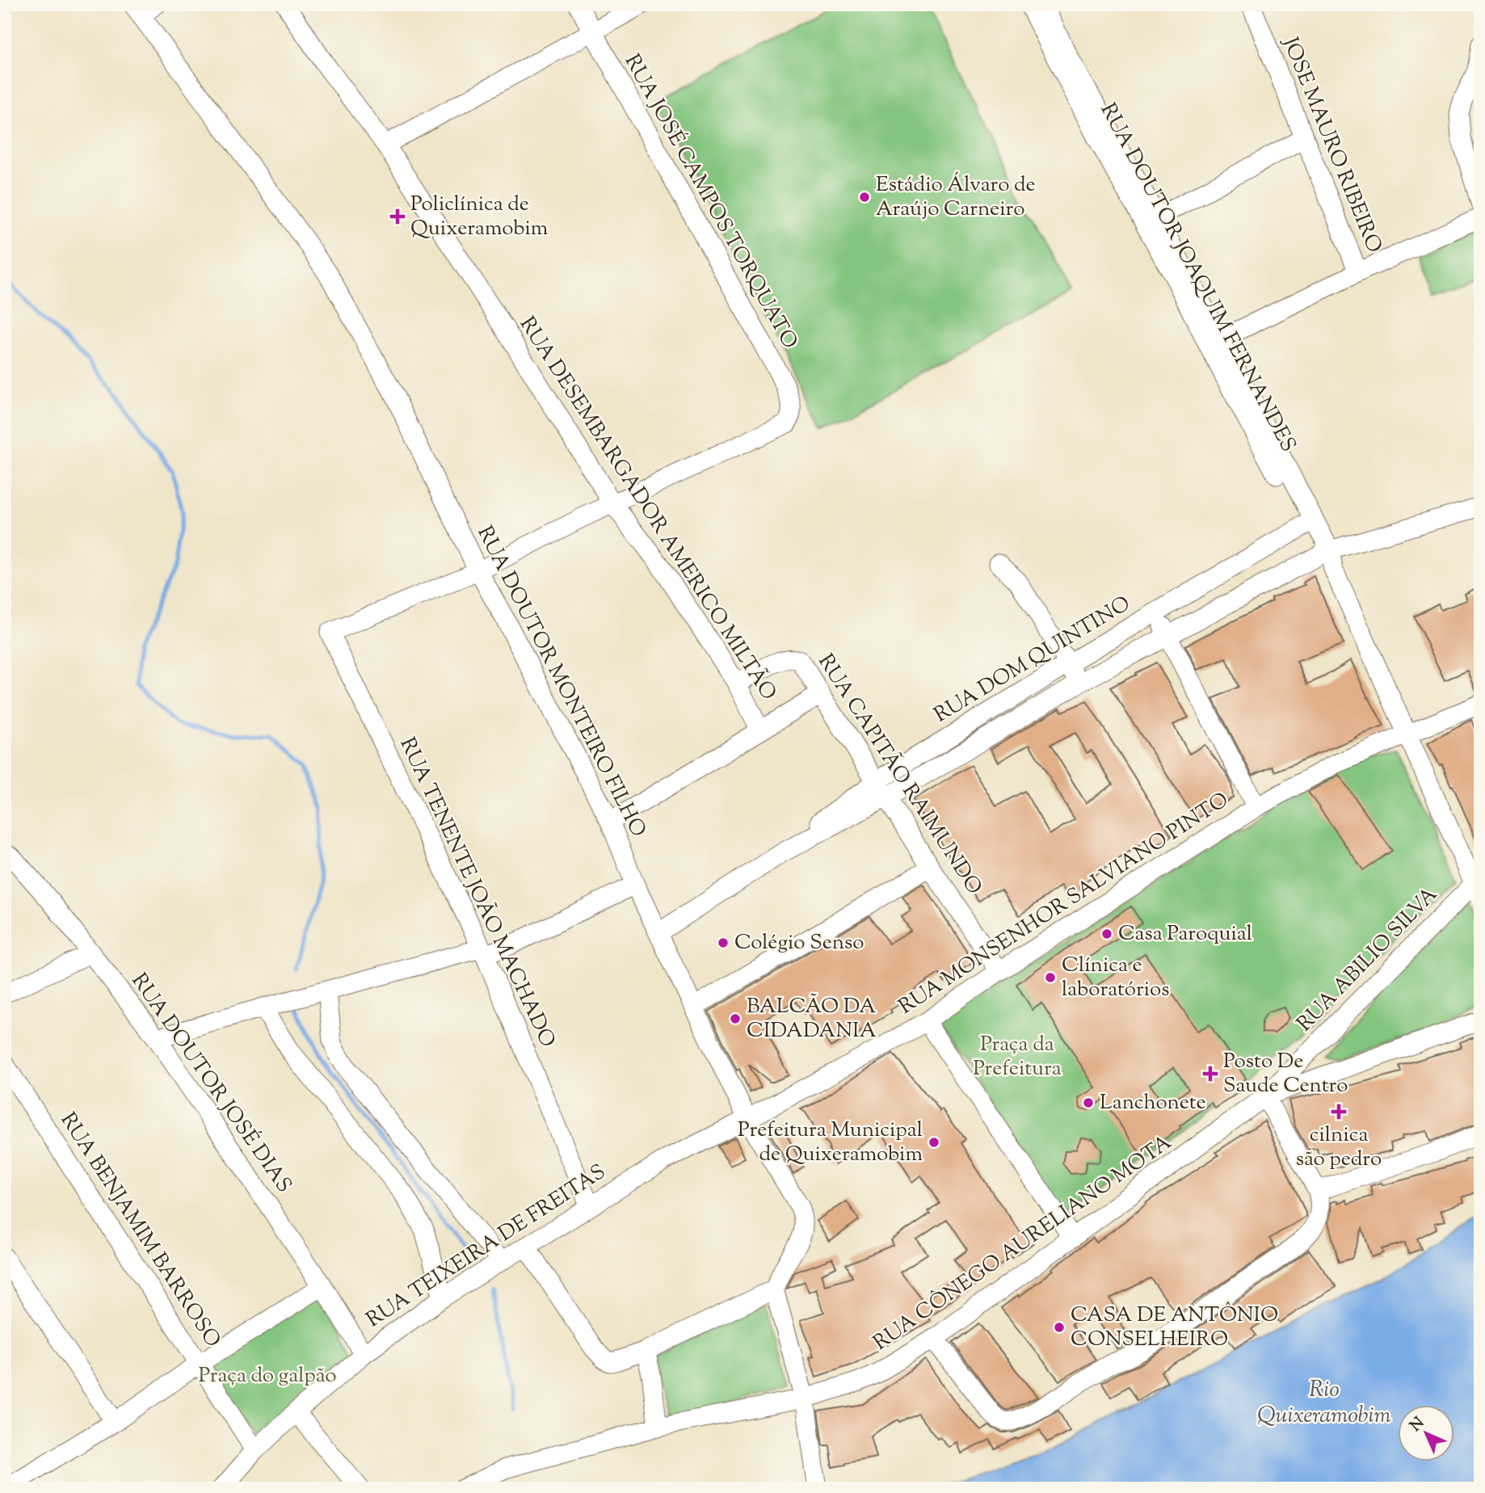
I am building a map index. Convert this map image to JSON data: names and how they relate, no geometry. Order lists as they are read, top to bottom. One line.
{"streets":{"street":["JOSE MAURO RIBEIRO","RUA JOSÉ CAMPOS TORQUATO","RUA DOUTOR JOAQUIM FERNANDES","RUA DESEMBARGADOR AMERICO MILTÃO","RUA DOM QUINTINO","RUA DOUTOR MONTEIRO FILHO","RUA CAPITÃO RAIMUNDO","RUA TENENTE JOÃO MACHADO","RUA MONSENHOR SALVIANO PINTO","RUA ABILIO SILVA","RUA DOUTOR JOSÉ DIAS","RUA BENJAMIM BARROSO","RUA CÔNEGO AURELIANO MOTA","RUA TEIXEIRA DE FREITAS"]},"crossings":[["RUA JOSÉ CAMPOS TORQUATO","RUA DESEMBARGADOR AMERICO MILTÃO"],["RUA DOUTOR JOAQUIM FERNANDES","RUA DOM QUINTINO"],["RUA DOUTOR JOAQUIM FERNANDES","RUA MONSENHOR SALVIANO PINTO"],["RUA DOUTOR JOAQUIM FERNANDES","RUA ABILIO SILVA"],["RUA DESEMBARGADOR AMERICO MILTÃO","RUA CAPITÃO RAIMUNDO"],["RUA DOM QUINTINO","RUA DOUTOR MONTEIRO FILHO"],["RUA DOM QUINTINO","RUA CAPITÃO RAIMUNDO"],["RUA DOUTOR MONTEIRO FILHO","RUA TENENTE JOÃO MACHADO"],["RUA DOUTOR MONTEIRO FILHO","RUA MONSENHOR SALVIANO PINTO"],["RUA DOUTOR MONTEIRO FILHO","RUA TEIXEIRA DE FREITAS"],["RUA CAPITÃO RAIMUNDO","RUA MONSENHOR SALVIANO PINTO"],["RUA TENENTE JOÃO MACHADO","RUA TEIXEIRA DE FREITAS"],["RUA MONSENHOR SALVIANO PINTO","RUA TEIXEIRA DE FREITAS"],["RUA ABILIO SILVA","RUA CÔNEGO AURELIANO MOTA"],["RUA DOUTOR JOSÉ DIAS","RUA TEIXEIRA DE FREITAS"],["RUA BENJAMIM BARROSO","RUA TEIXEIRA DE FREITAS"]],"water":["Rio Quixeramobim"],"parks":["Praça da Prefeitura","Praça do galpão"],"places":{"other":["Estádio Álvaro de Araújo Carneiro","Casa Paroquial","Colégio Senso","Clínica e laboratórios","BALCÃO DA CIDADANIA","Lanchonete","Prefeitura Municipal de Quixeramobim","CASA DE ANTÔNIO CONSELHEIRO"],"health":["Policlínica de Quixeramobim","Posto De Saude Centro","cilnica são pedro"]},"north":"top left"}
